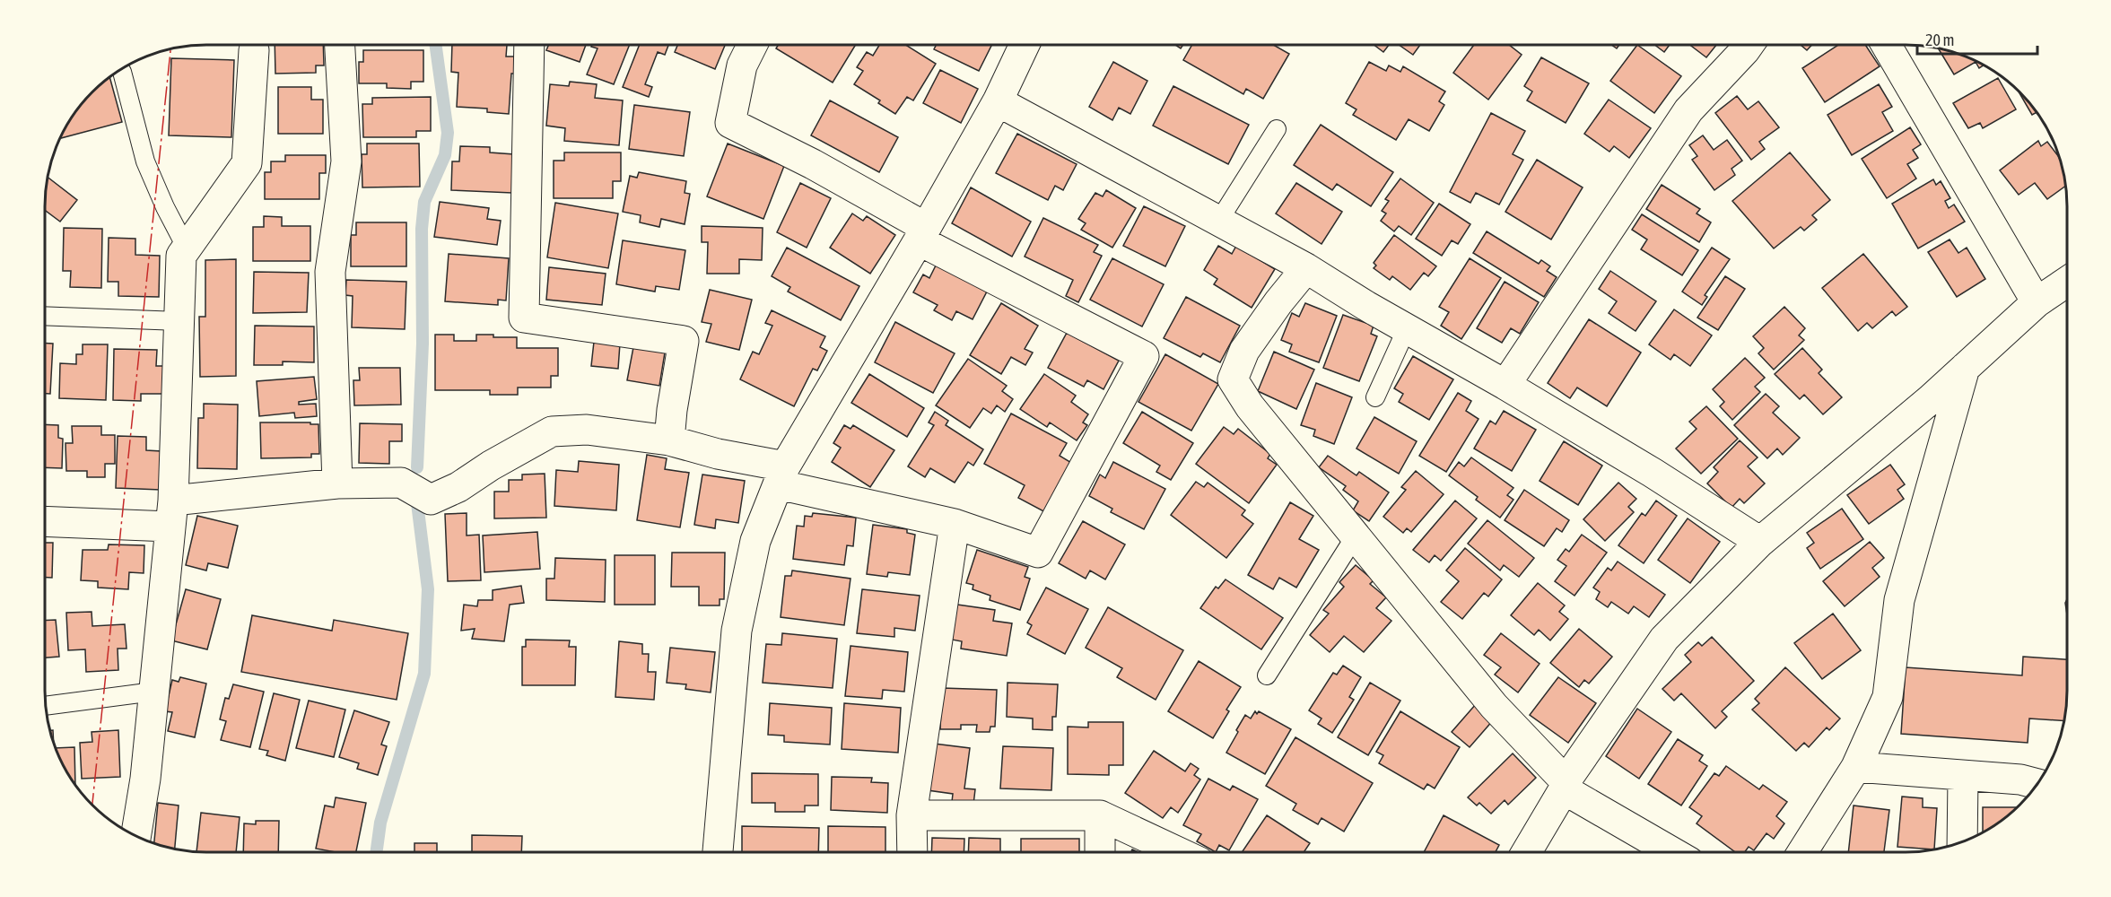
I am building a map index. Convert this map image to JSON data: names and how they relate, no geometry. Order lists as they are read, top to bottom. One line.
{"scale_bar":"20 m"}
